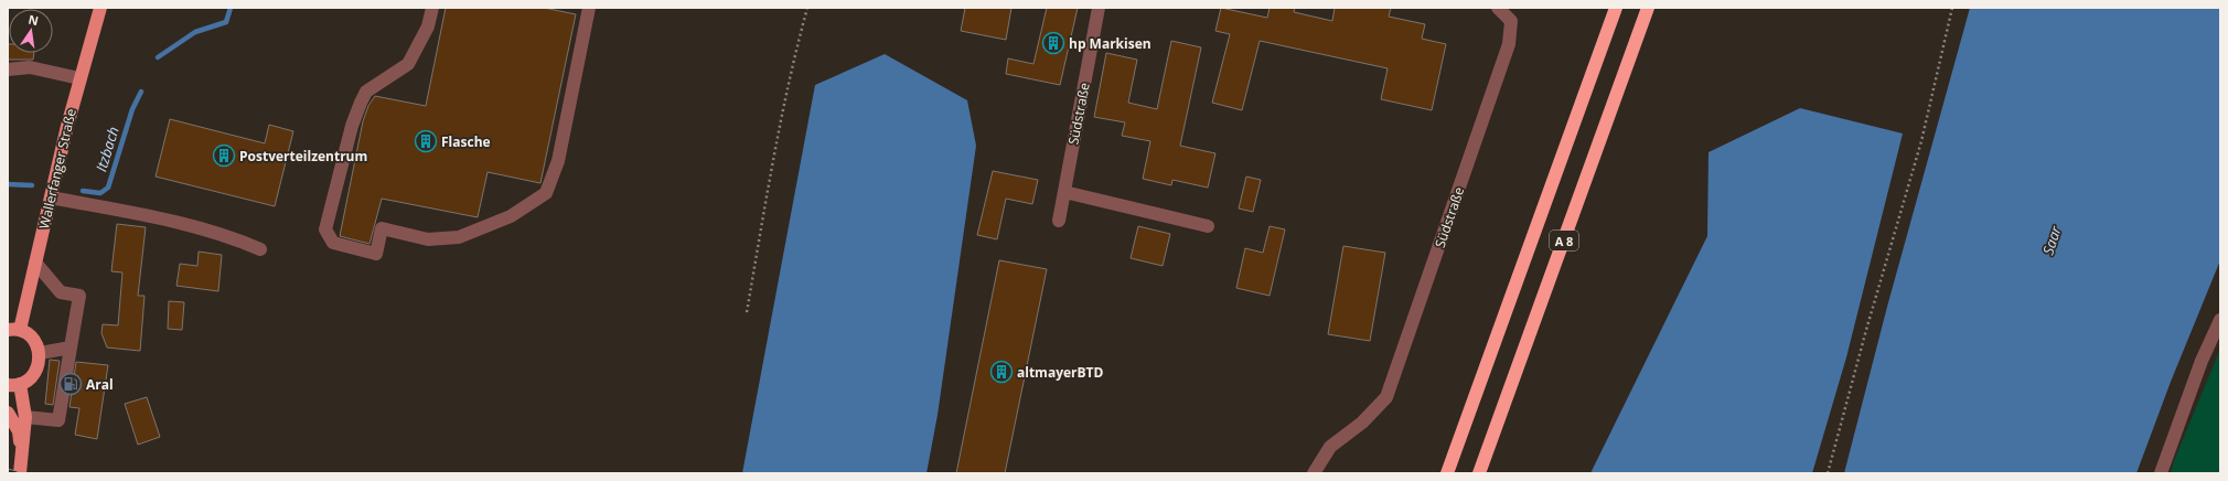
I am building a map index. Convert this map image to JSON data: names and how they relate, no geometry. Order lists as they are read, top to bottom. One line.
{"streets":{"highway":["A 8"],"main road":["Wallerfanger Straße"],"street":["Südstraße"]},"water":["Itzbach","Saar"],"places":{"building":["hp Markisen","Flasche","Postverteilzentrum","altmayerBTD"],"fuel station":["Aral"]},"north":"top"}
